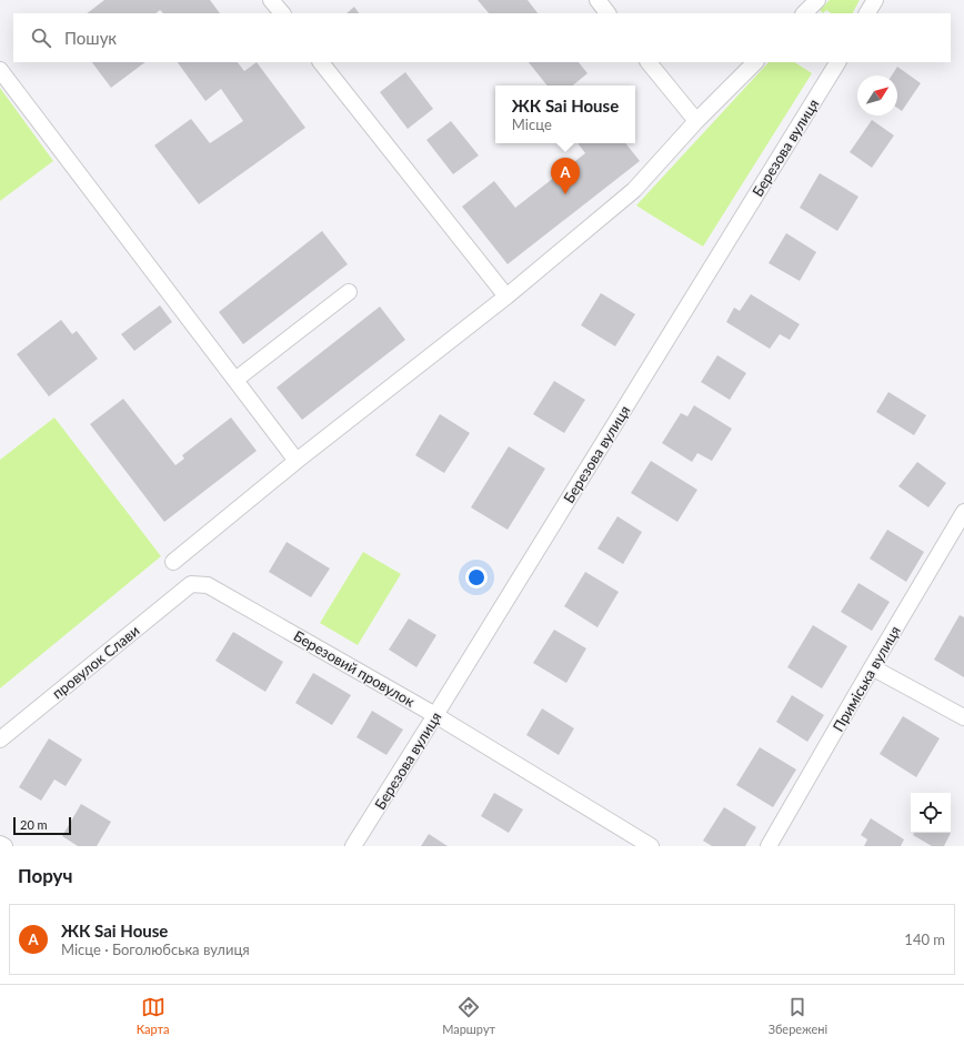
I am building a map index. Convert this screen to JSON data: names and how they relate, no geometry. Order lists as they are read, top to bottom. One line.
{"streets":{"street":["Березова вулиця","провулок Слави","Березовий провулок","Приміська вулиця"]},"crossings":[["Березова вулиця","Березовий провулок"],["провулок Слави","Березовий провулок"]],"scale_bar":"20 m","north":"top right","page":{"search":"Пошук","popup":["ЖК Sai House","Місце"],"pins":"A","scale":"20 m","heading":"Поруч","list":[{"mark":"A","name":"ЖК Sai House","note":"Місце · Боголюбська вулиця","value":"140 m"}],"nav":["Карта","Маршрут","Збережені"]}}
